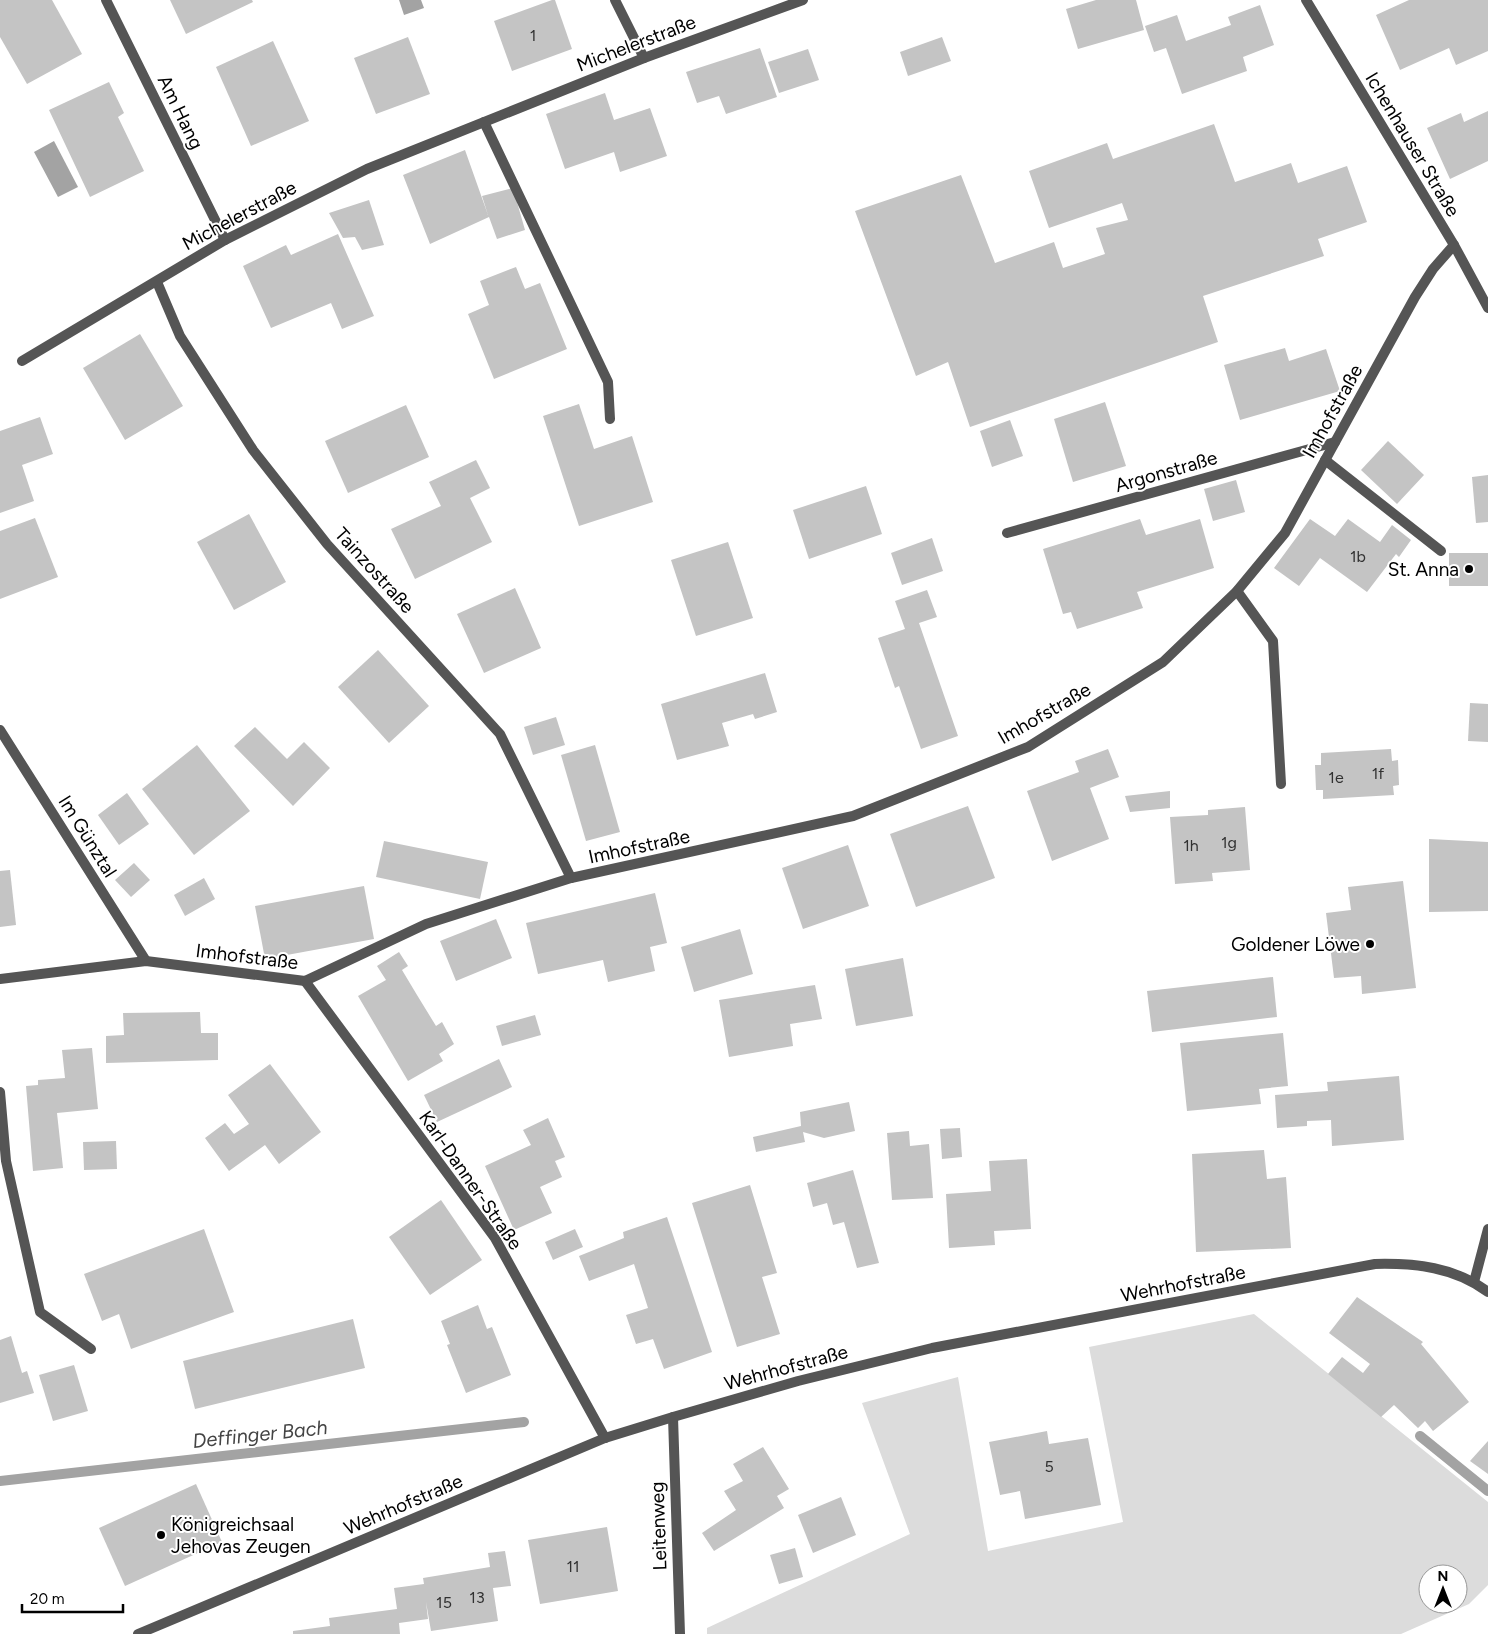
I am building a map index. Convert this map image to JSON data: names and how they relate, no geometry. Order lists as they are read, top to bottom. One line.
{"streets":{"street":["Michelerstraße","Am Hang","Ichenhauser Straße","Imhofstraße","Argonstraße","Tainzostraße","Im Günztal","Karl-Danner-Straße","Wehrhofstraße","Leitenweg"]},"crossings":[["Michelerstraße","Am Hang"],["Michelerstraße","Tainzostraße"],["Ichenhauser Straße","Imhofstraße"],["Imhofstraße","Argonstraße"],["Imhofstraße","Tainzostraße"],["Imhofstraße","Im Günztal"],["Imhofstraße","Karl-Danner-Straße"],["Karl-Danner-Straße","Wehrhofstraße"],["Wehrhofstraße","Leitenweg"]],"water":["Deffinger Bach"],"places":["St. Anna","Goldener Löwe","Königreichsaal Jehovas Zeugen"],"house_numbers":["1","1b","1f","1e","1g","1h","5","11","13","15"],"scale_bar":"20 m","north":"top"}
